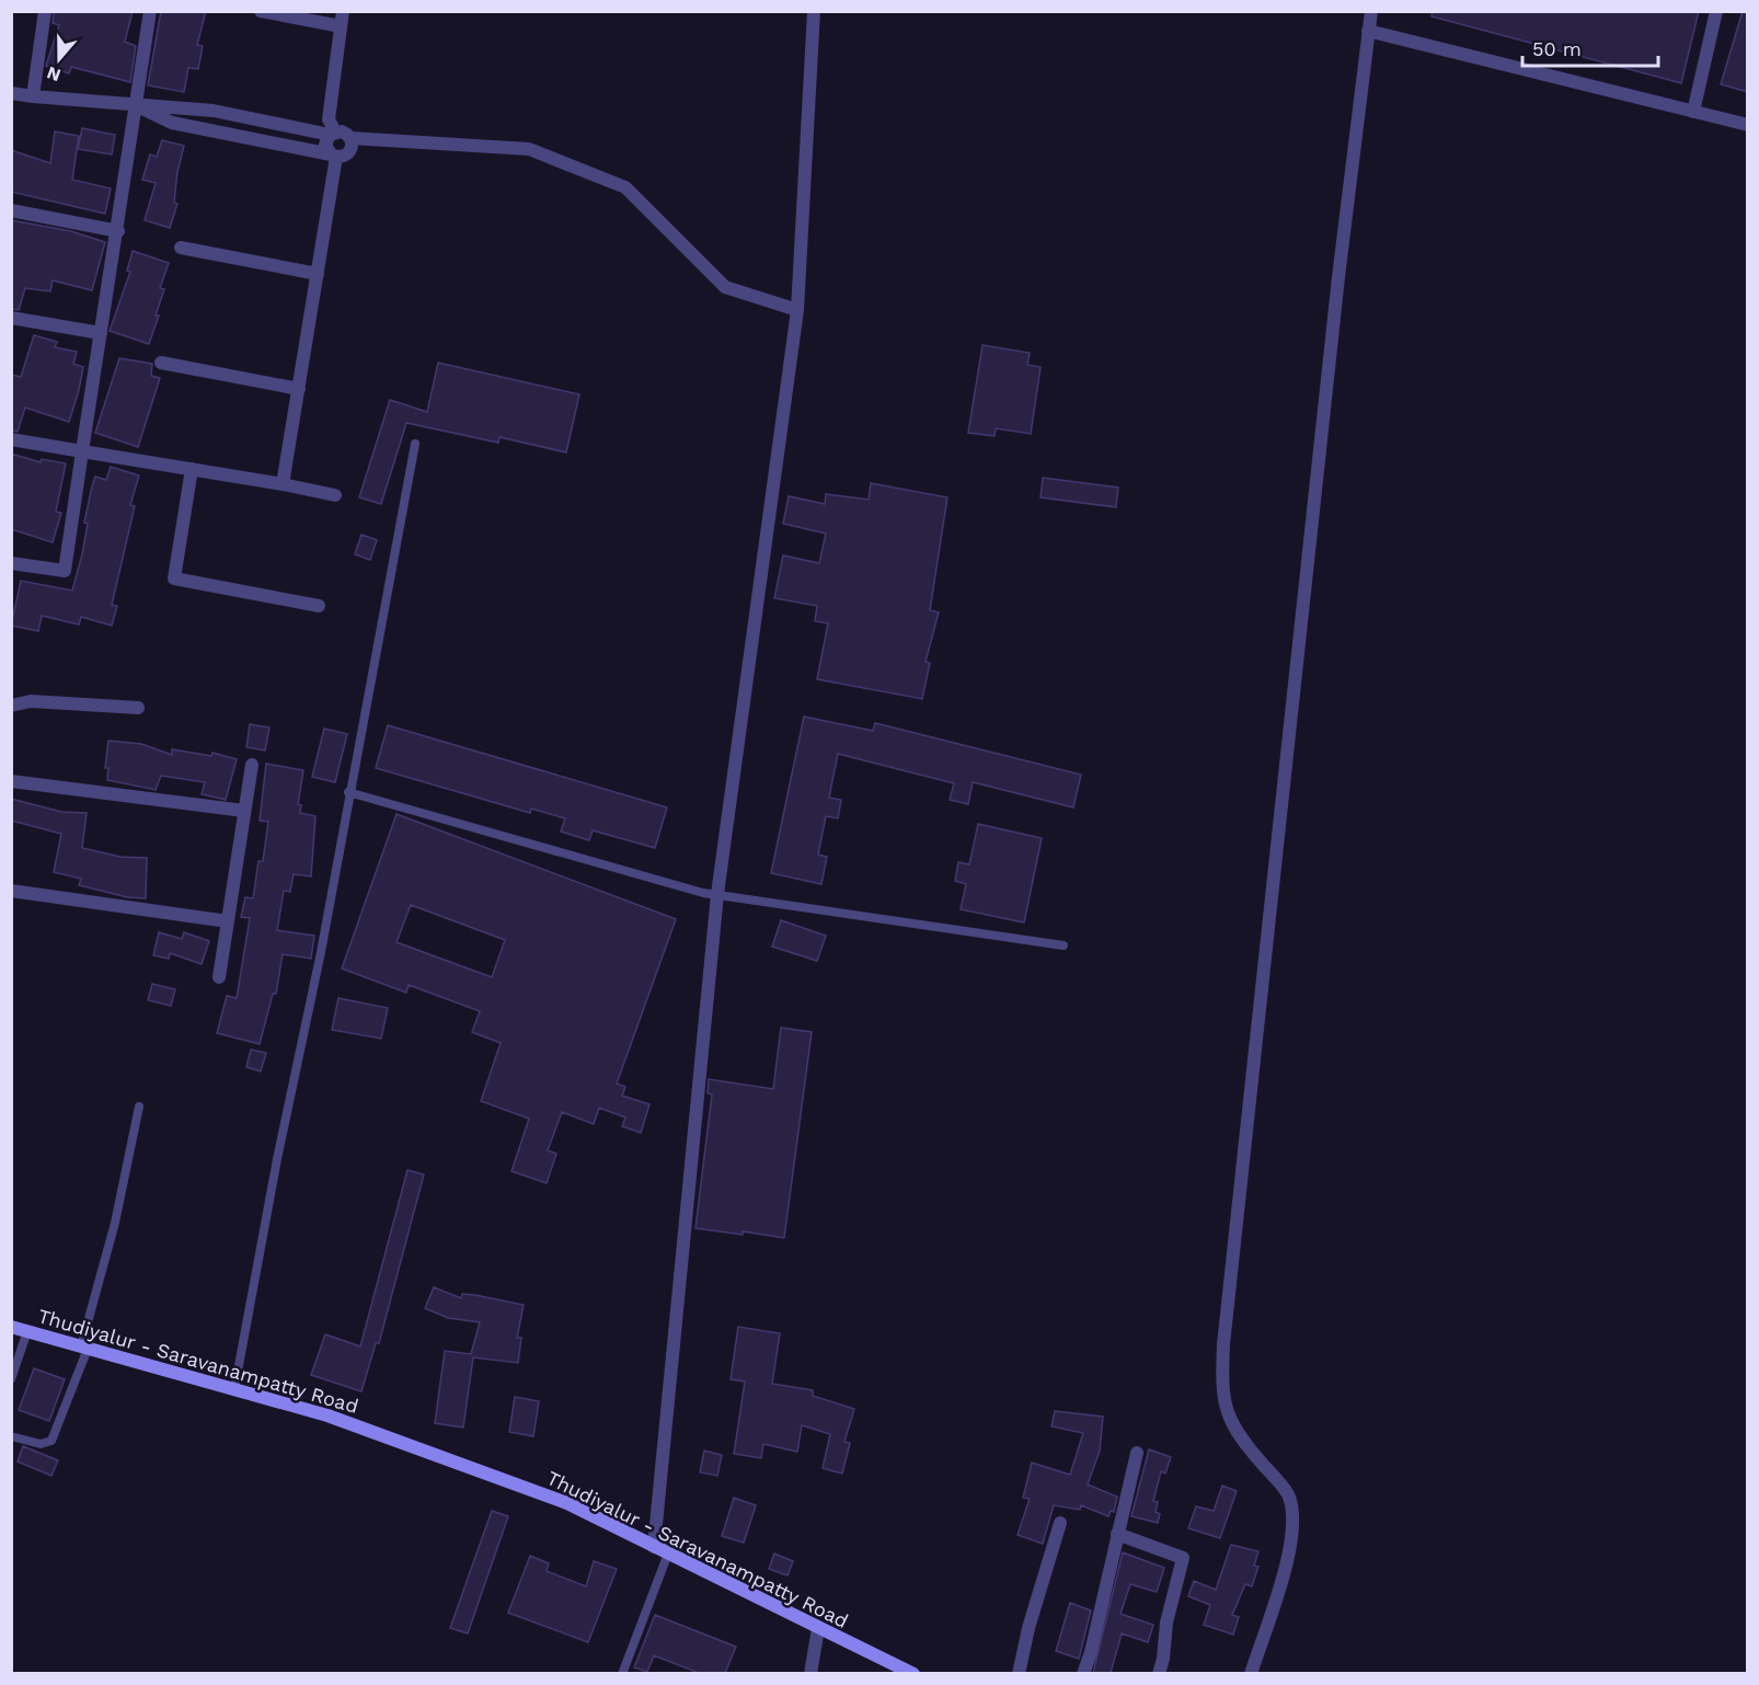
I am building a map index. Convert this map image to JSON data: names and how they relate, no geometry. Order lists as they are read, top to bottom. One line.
{"streets":{"main road":["Thudiyalur - Saravanampatty Road"]},"scale_bar":"50 m","north":"bottom"}
